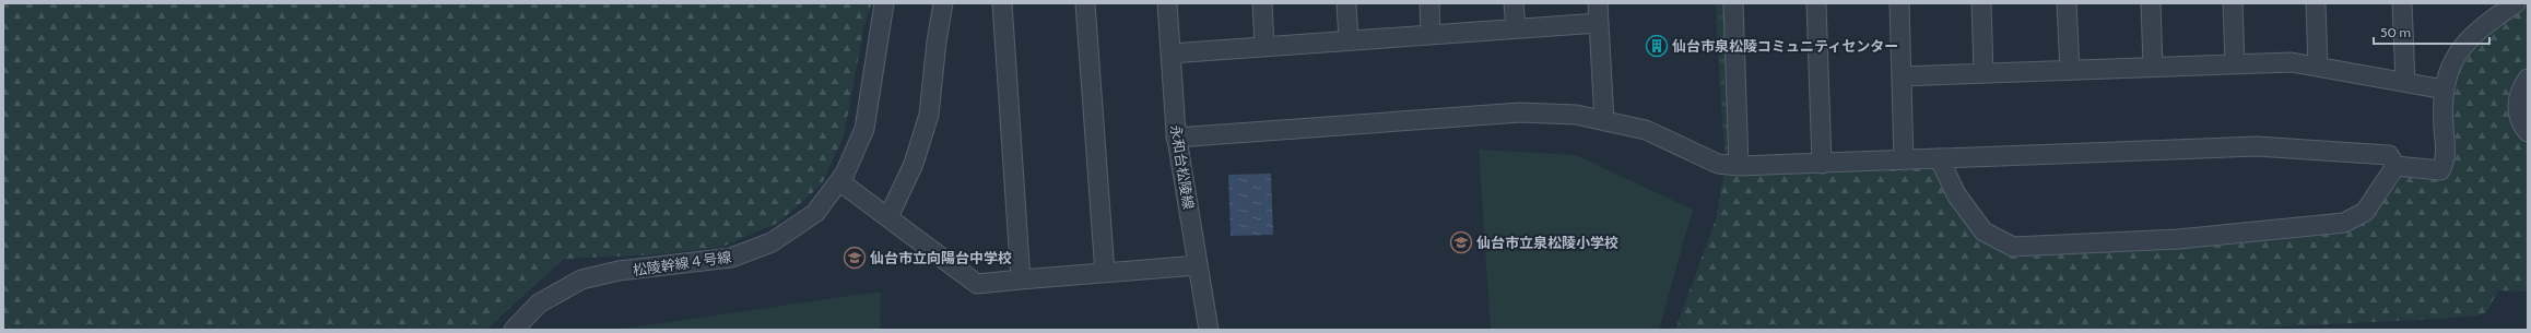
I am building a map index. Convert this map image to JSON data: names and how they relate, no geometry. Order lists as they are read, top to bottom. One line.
{"streets":{"street":["永和台松陵線","松陵幹線４号線"]},"places":{"building":["仙台市泉松陵コミュニティセンター"],"school or university":["仙台市立泉松陵小学校","仙台市立向陽台中学校"]},"scale_bar":"50 m"}
